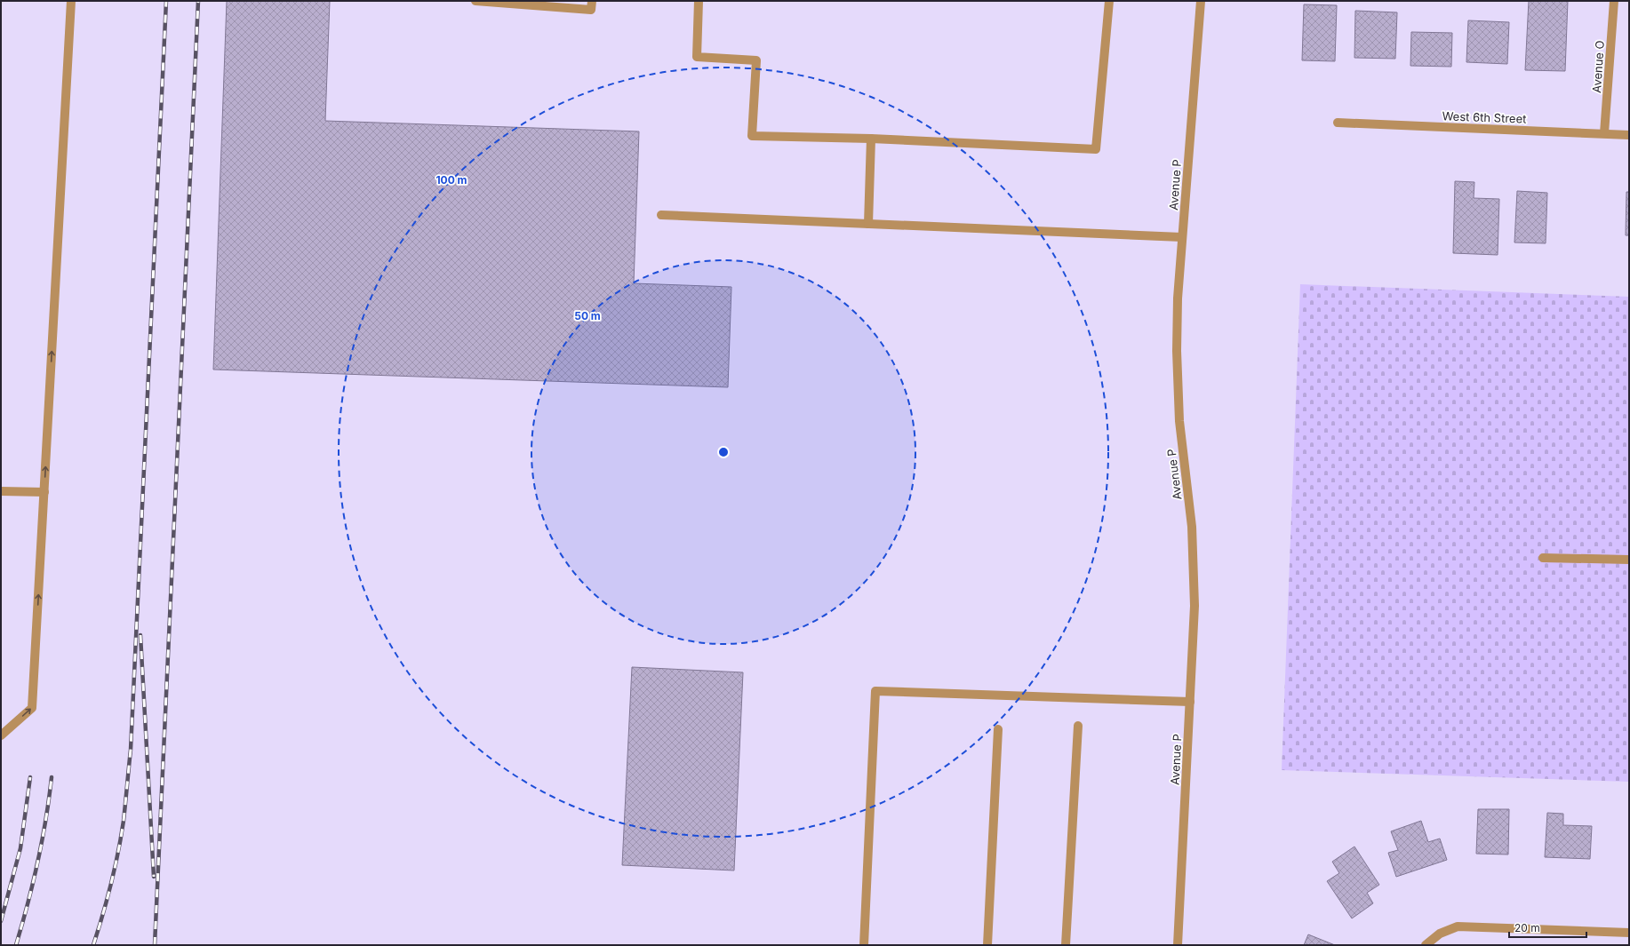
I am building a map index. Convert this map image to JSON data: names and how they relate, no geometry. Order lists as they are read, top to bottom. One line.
{"streets":{"street":["Avenue O","West 6th Street","Avenue P"]},"crossings":[["Avenue O","West 6th Street"]],"scale_bar":"20 m","rings":["100 m","50 m"]}
